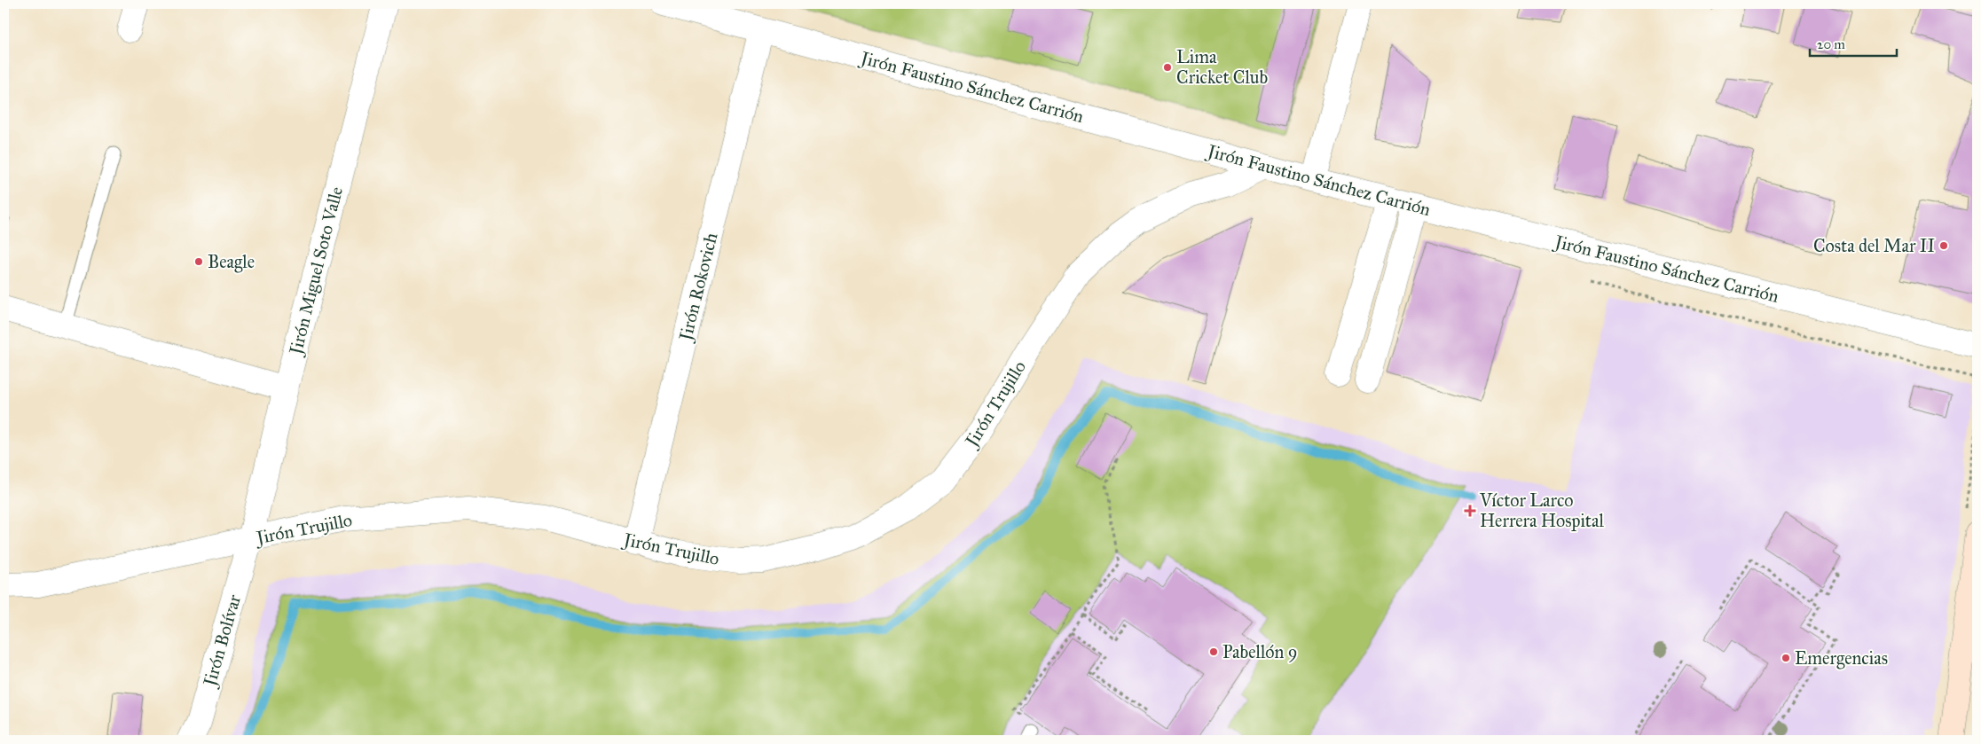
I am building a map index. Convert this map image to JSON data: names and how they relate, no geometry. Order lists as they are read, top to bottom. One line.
{"streets":{"street":["Jirón Faustino Sánchez Carrión","Jirón Miguel Soto Valle","Jirón Rokovich","Jirón Trujillo","Jirón Bolívar"]},"crossings":[["Jirón Faustino Sánchez Carrión","Jirón Rokovich"],["Jirón Faustino Sánchez Carrión","Jirón Trujillo"],["Jirón Miguel Soto Valle","Jirón Trujillo"],["Jirón Miguel Soto Valle","Jirón Bolívar"],["Jirón Rokovich","Jirón Trujillo"],["Jirón Trujillo","Jirón Bolívar"]],"places":{"other":["Lima Cricket Club","Costa del Mar II","Beagle","Pabellón 9","Emergencias"],"health":["Víctor Larco Herrera Hospital"]},"scale_bar":"20 m"}
